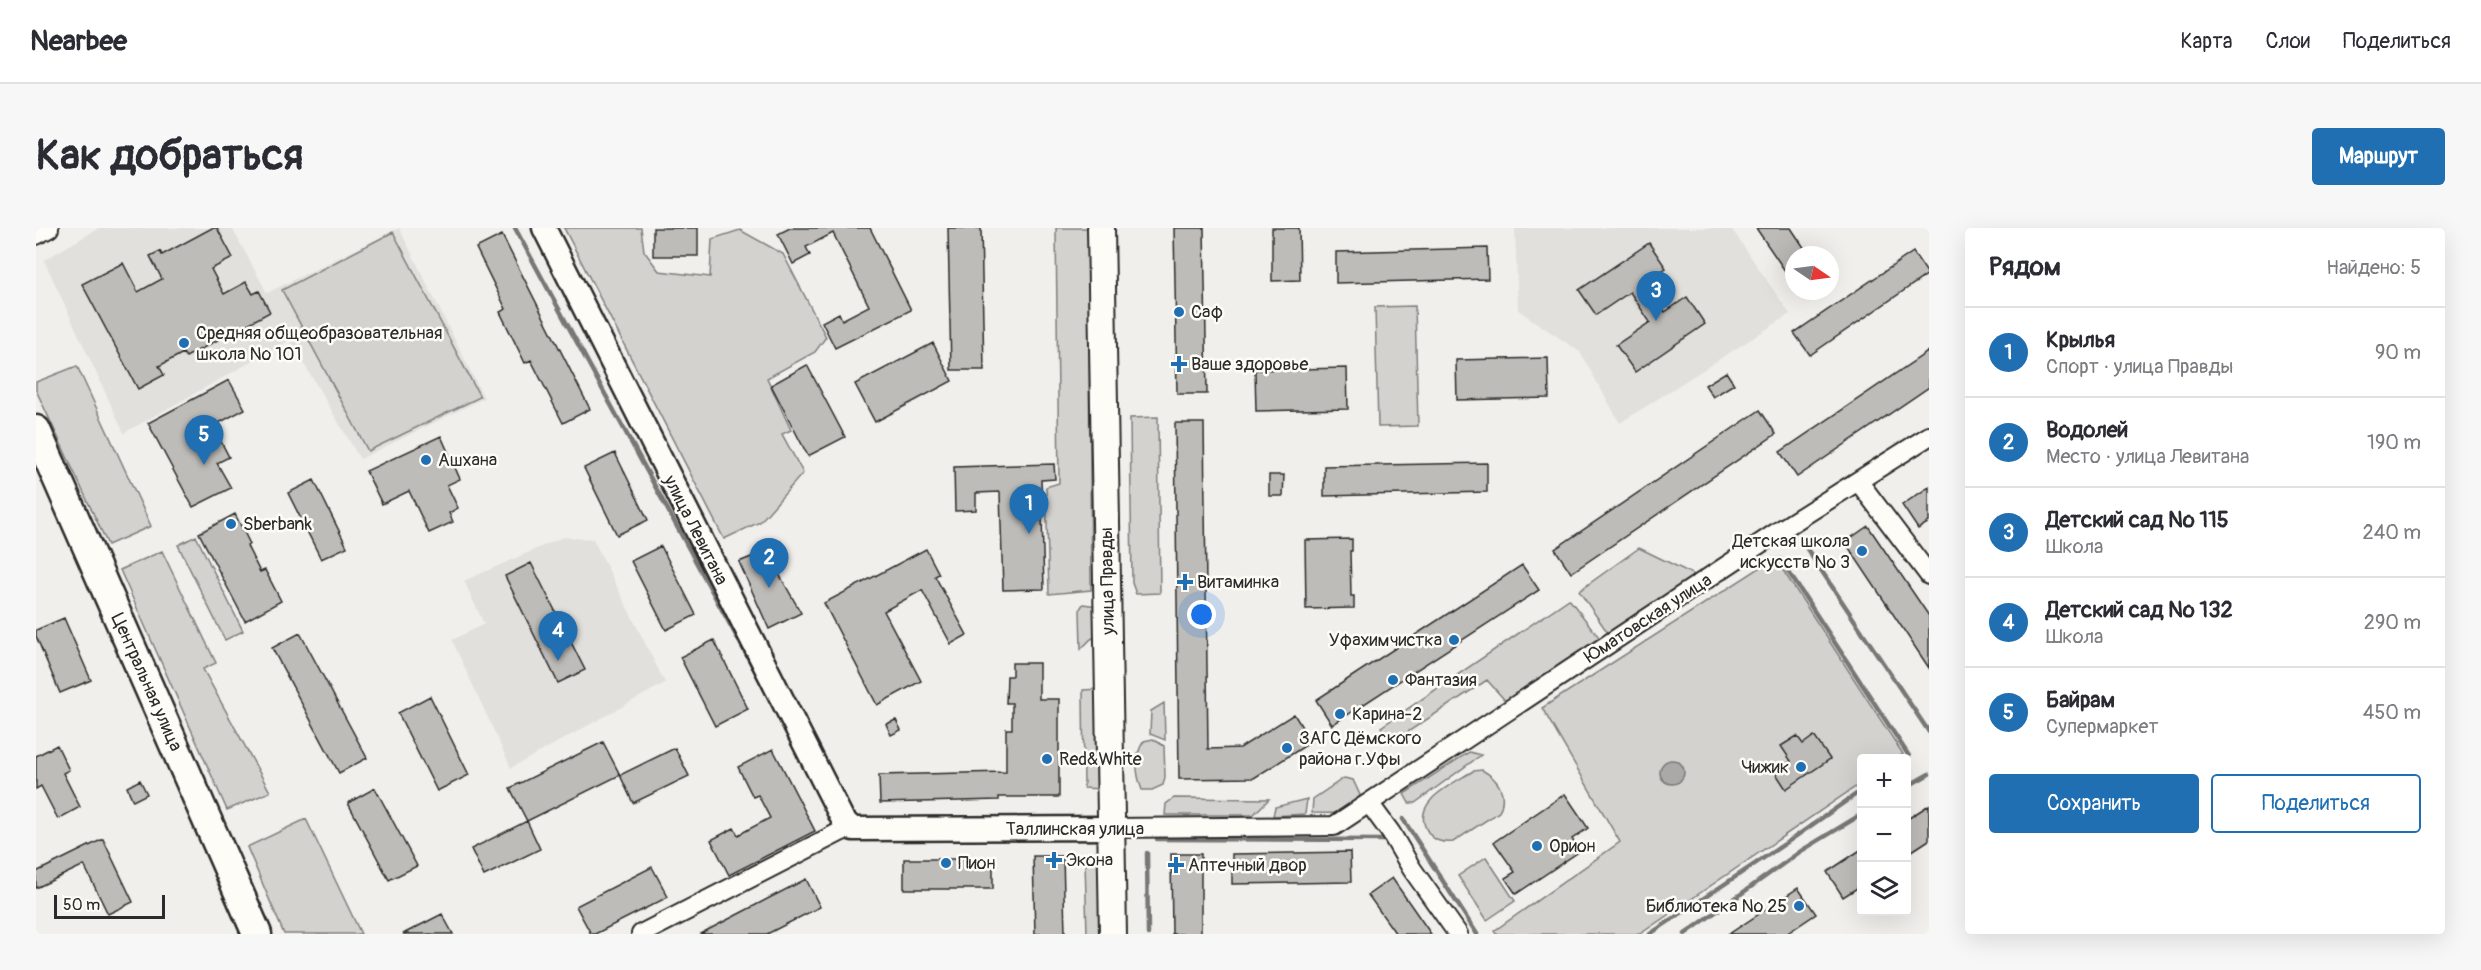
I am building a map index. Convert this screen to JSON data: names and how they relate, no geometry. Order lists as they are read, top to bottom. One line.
{"streets":{"main road":["улица Правды","Центральная улица"],"street":["улица Левитана","Юматовская улица","Таллинская улица"]},"crossings":[["улица Левитана","Таллинская улица"],["улица Правды","Таллинская улица"],["Юматовская улица","Таллинская улица"]],"places":{"other":["Саф","Средняя общеобразовательная школа № 101","Ашхана","Sberbank","Детская школа искусств № 3","Уфахимчистка","Фантазия","Карина-2","ЗАГС Дёмского района г.Уфы","Red&White","Чижик","Орион","Пион","Библиотека № 25"],"health":["Ваше здоровье","Витаминка","Экона","Аптечный двор"]},"scale_bar":"50 m","north":"right","page":{"header":"Nearbee","nav":["Карта","Слои","Поделиться"],"buttons":["Маршрут",["Сохранить","Поделиться"]],"title":"Как добраться","heading":["Рядом","Найдено: 5"],"pins":["3","5","1","2","4"],"list":[{"mark":"1","name":"Крылья","note":"Спорт · улица Правды","value":"90 m"},{"mark":"2","name":"Водолей","note":"Место · улица Левитана","value":"190 m"},{"mark":"3","name":"Детский сад № 115","note":"Школа","value":"240 m"},{"mark":"4","name":"Детский сад № 132","note":"Школа","value":"290 m"},{"mark":"5","name":"Байрам","note":"Супермаркет","value":"450 m"}],"map_buttons":["+","−"],"scale":"50 m"}}
